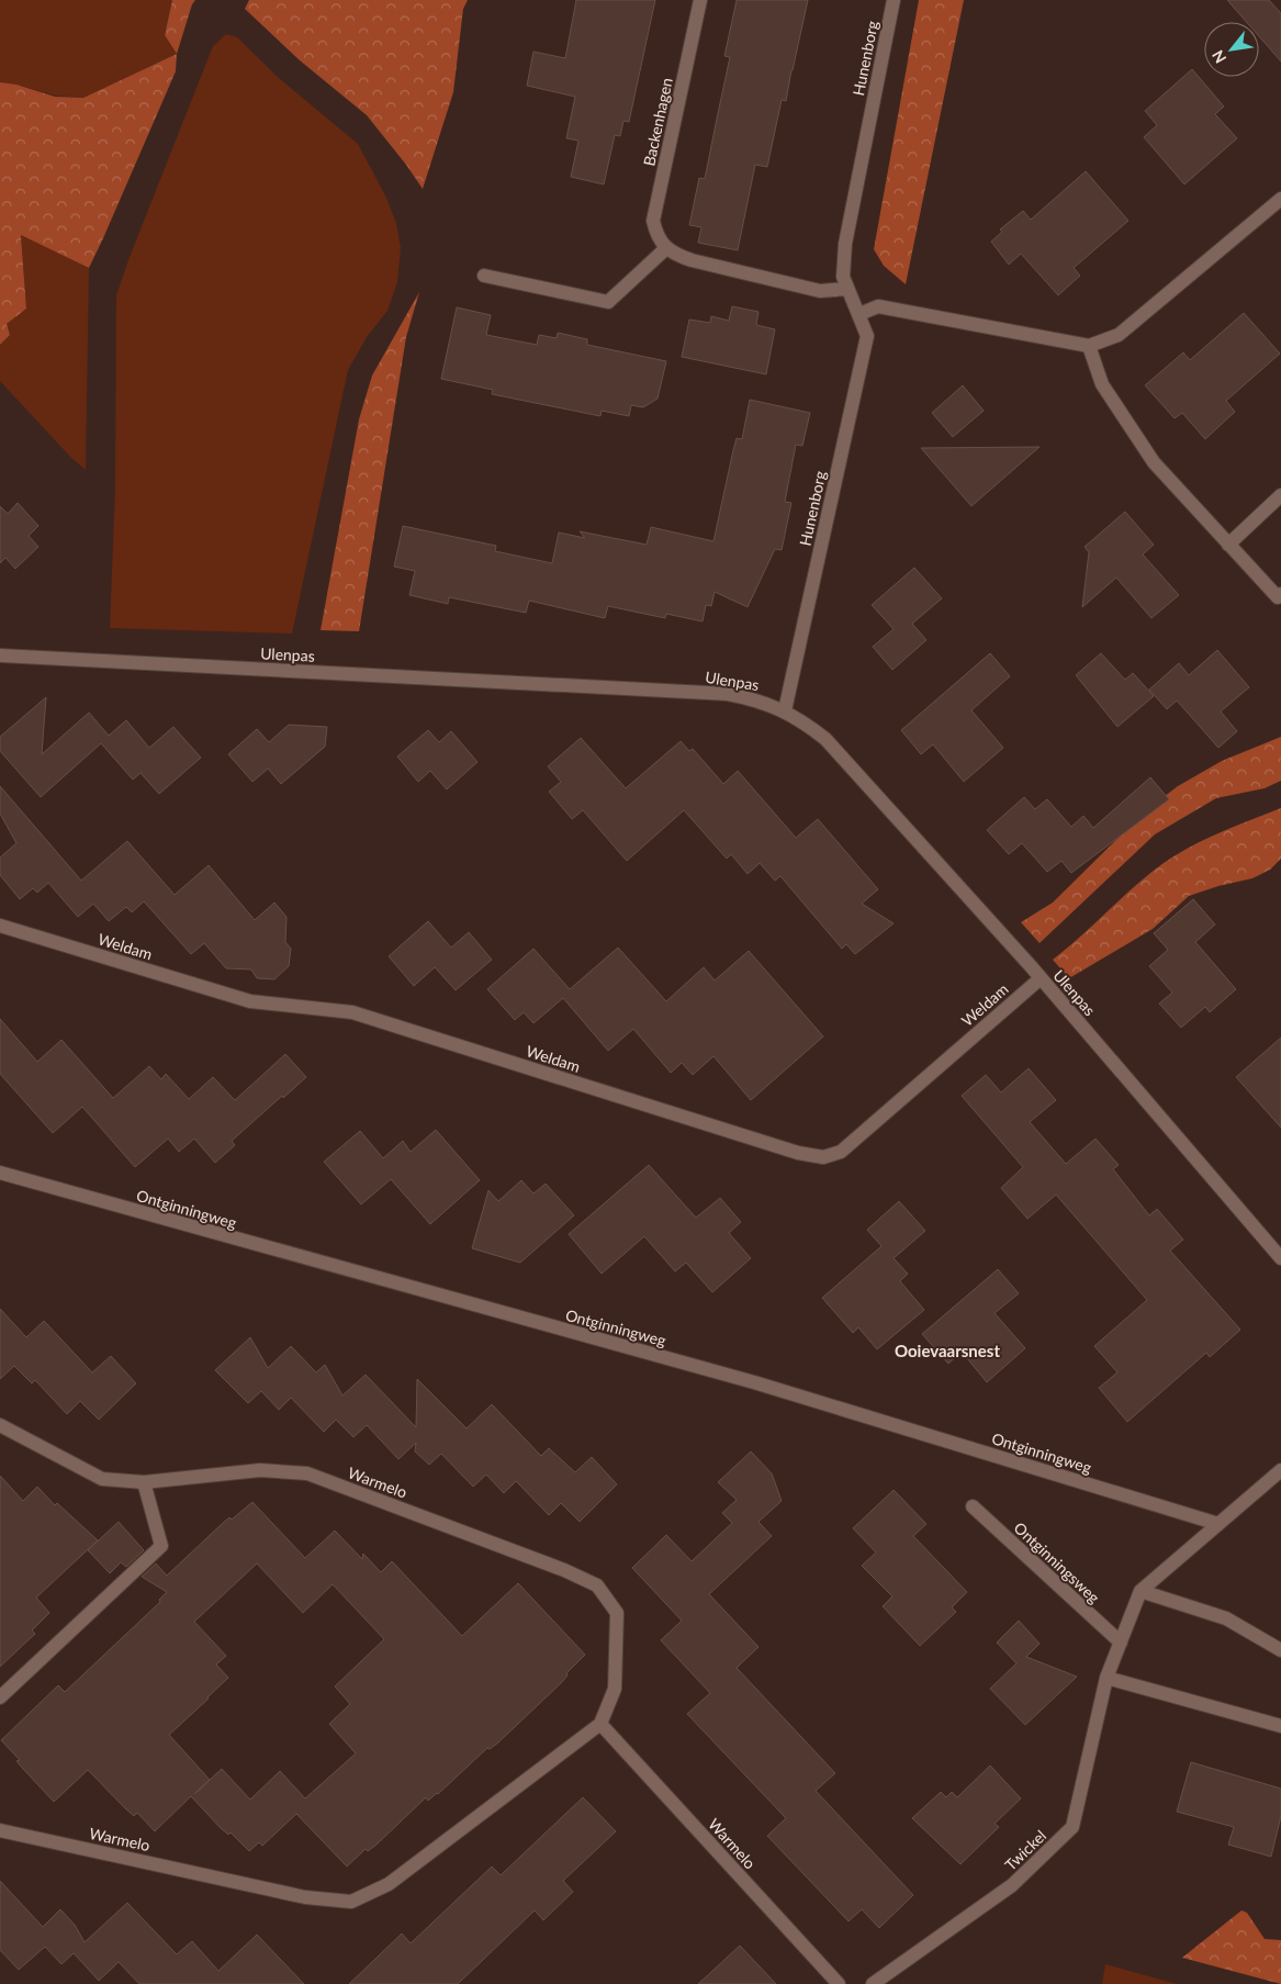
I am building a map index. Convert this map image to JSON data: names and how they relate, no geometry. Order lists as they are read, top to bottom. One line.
{"streets":{"street":["Hunenborg","Backenhagen","Ulenpas","Weldam","Ontginningweg","Warmelo","Ontginningsweg","Twickel"]},"crossings":[["Hunenborg","Ulenpas"],["Ulenpas","Weldam"],["Ontginningweg","Twickel"],["Ontginningsweg","Twickel"]],"districts":["Ooievaarsnest"],"north":"bottom left"}
